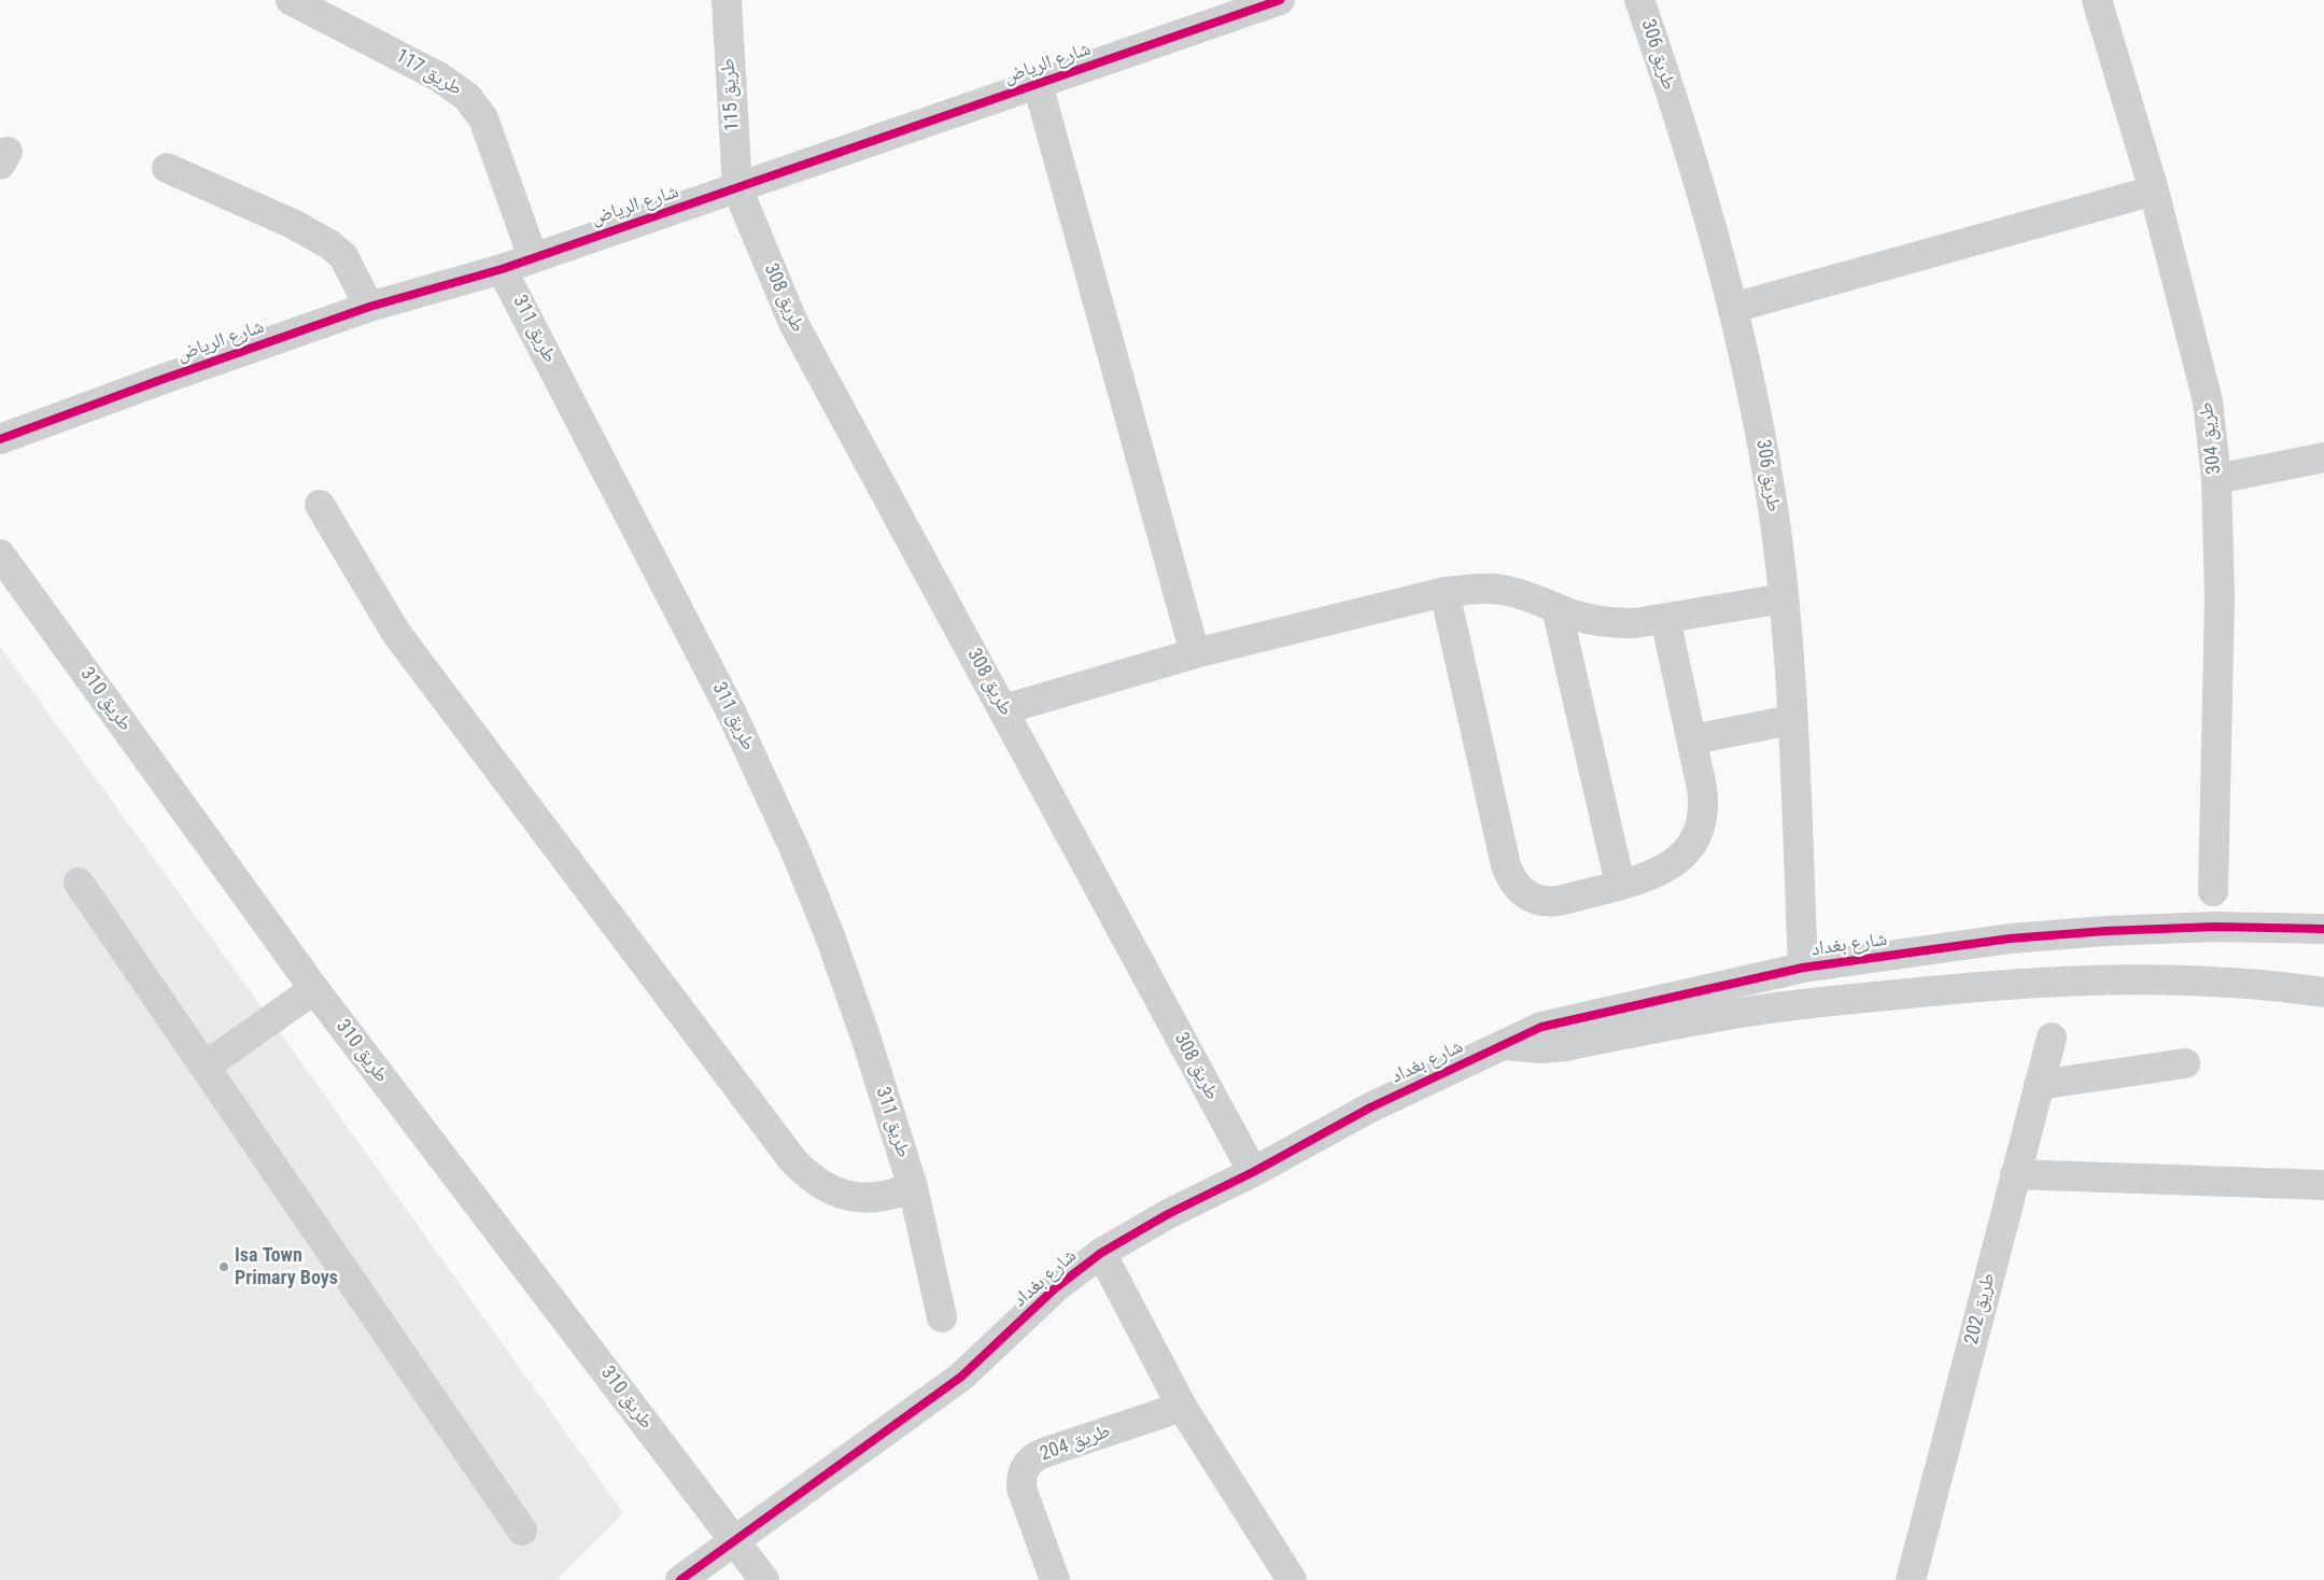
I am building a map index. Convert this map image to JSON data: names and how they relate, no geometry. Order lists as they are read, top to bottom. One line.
{"streets":{"street":["طريق 306","شارع الرياض","طريق 117","طريق 115","طريق 308","طريق 311","طريق 304","طريق 310","شارع بغداد","طريق 202","طريق 204"]},"crossings":[["طريق 306","شارع بغداد"],["شارع الرياض","طريق 117"],["شارع الرياض","طريق 115"],["شارع الرياض","طريق 308"],["شارع الرياض","طريق 311"],["طريق 115","طريق 308"],["طريق 308","شارع بغداد"],["طريق 310","شارع بغداد"]],"places":["Isa Town Primary Boys"]}
